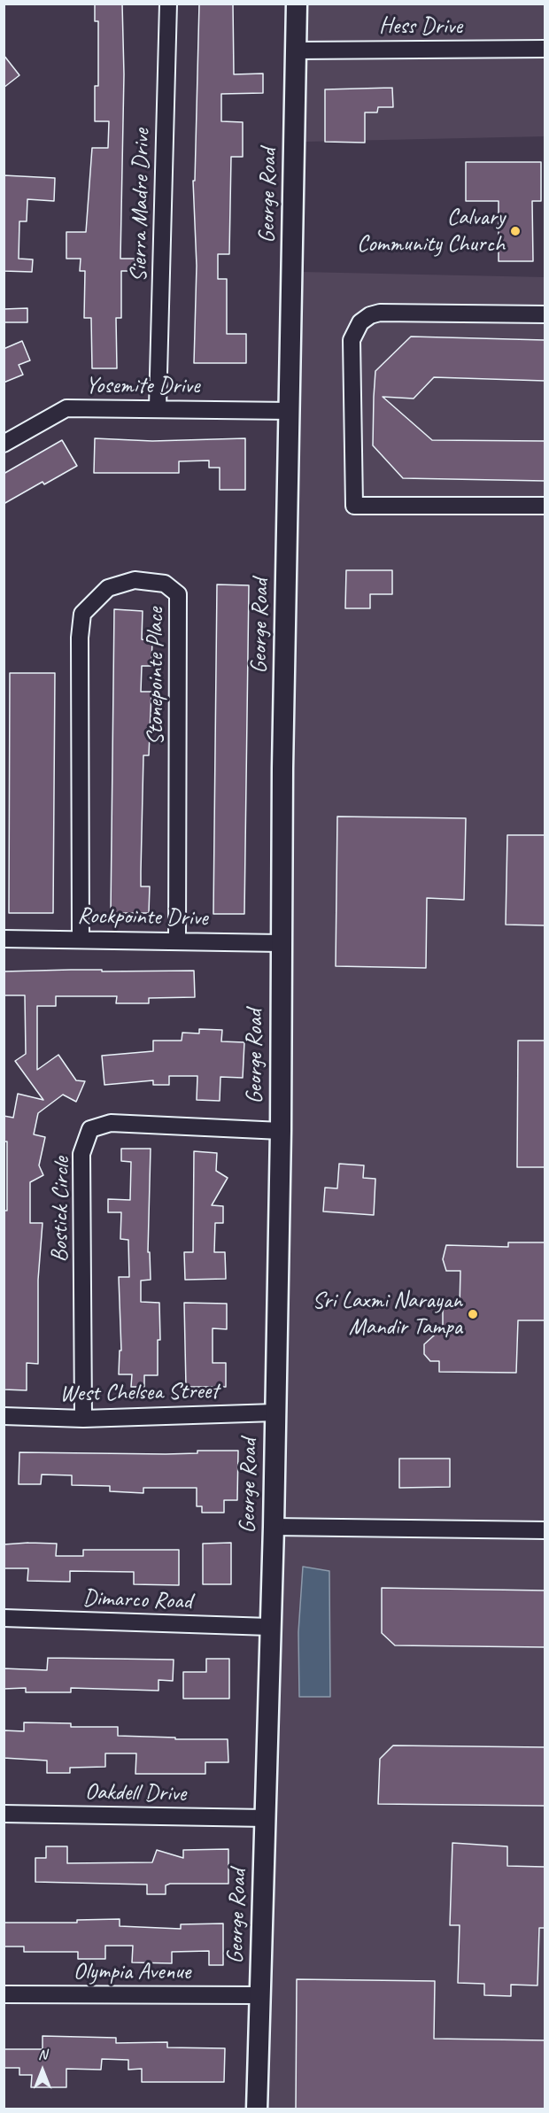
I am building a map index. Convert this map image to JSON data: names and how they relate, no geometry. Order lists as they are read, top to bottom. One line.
{"streets":{"street":["Hess Drive","George Road","Sierra Madre Drive","Yosemite Drive","Stonepointe Place","Rockpointe Drive","Bostick Circle","West Chelsea Street","Dimarco Road","Oakdell Drive","Olympia Avenue"]},"crossings":[["Hess Drive","George Road"],["George Road","Yosemite Drive"],["George Road","Rockpointe Drive"],["George Road","Bostick Circle"],["George Road","West Chelsea Street"],["George Road","Dimarco Road"],["George Road","Oakdell Drive"],["George Road","Olympia Avenue"],["Sierra Madre Drive","Yosemite Drive"],["Stonepointe Place","Rockpointe Drive"],["Bostick Circle","West Chelsea Street"]],"places":["Calvary Community Church","Sri Laxmi Narayan Mandir Tampa"],"north":"top"}
